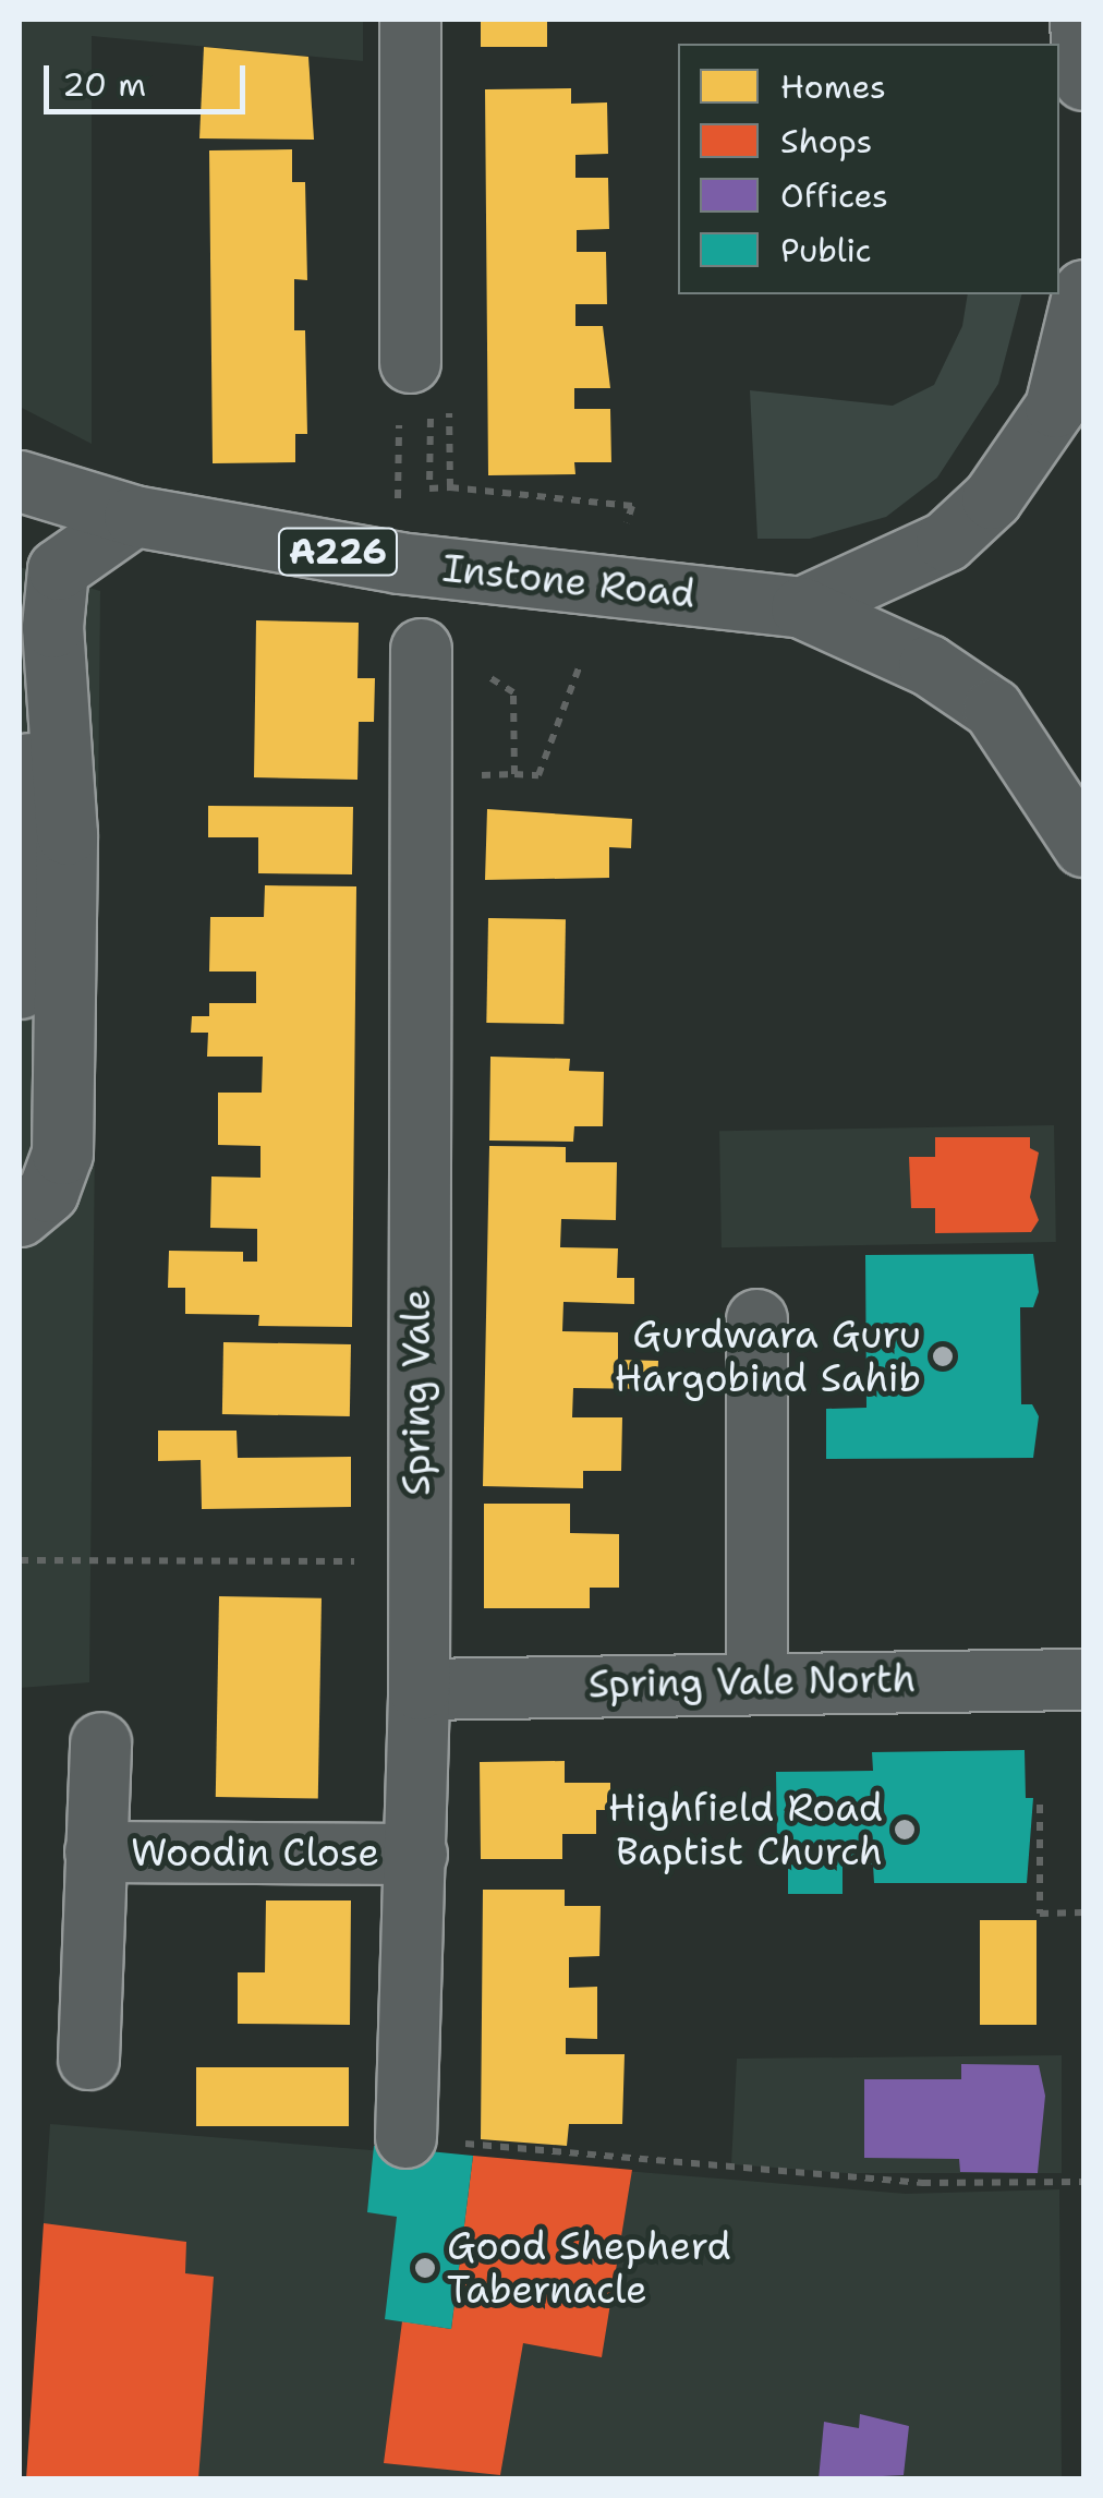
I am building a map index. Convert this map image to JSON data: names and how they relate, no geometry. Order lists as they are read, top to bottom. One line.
{"streets":{"street":["A226","Instone Road","Spring Vale","Spring Vale North","Woodin Close"]},"crossings":[["Spring Vale","Spring Vale North"],["Spring Vale","Woodin Close"]],"places":["Gurdwara Guru Hargobind Sahib","Highfield Road Baptist Church","Good Shepherd Tabernacle"],"legend":["Homes","Shops","Offices","Public"],"scale_bar":"20 m"}
